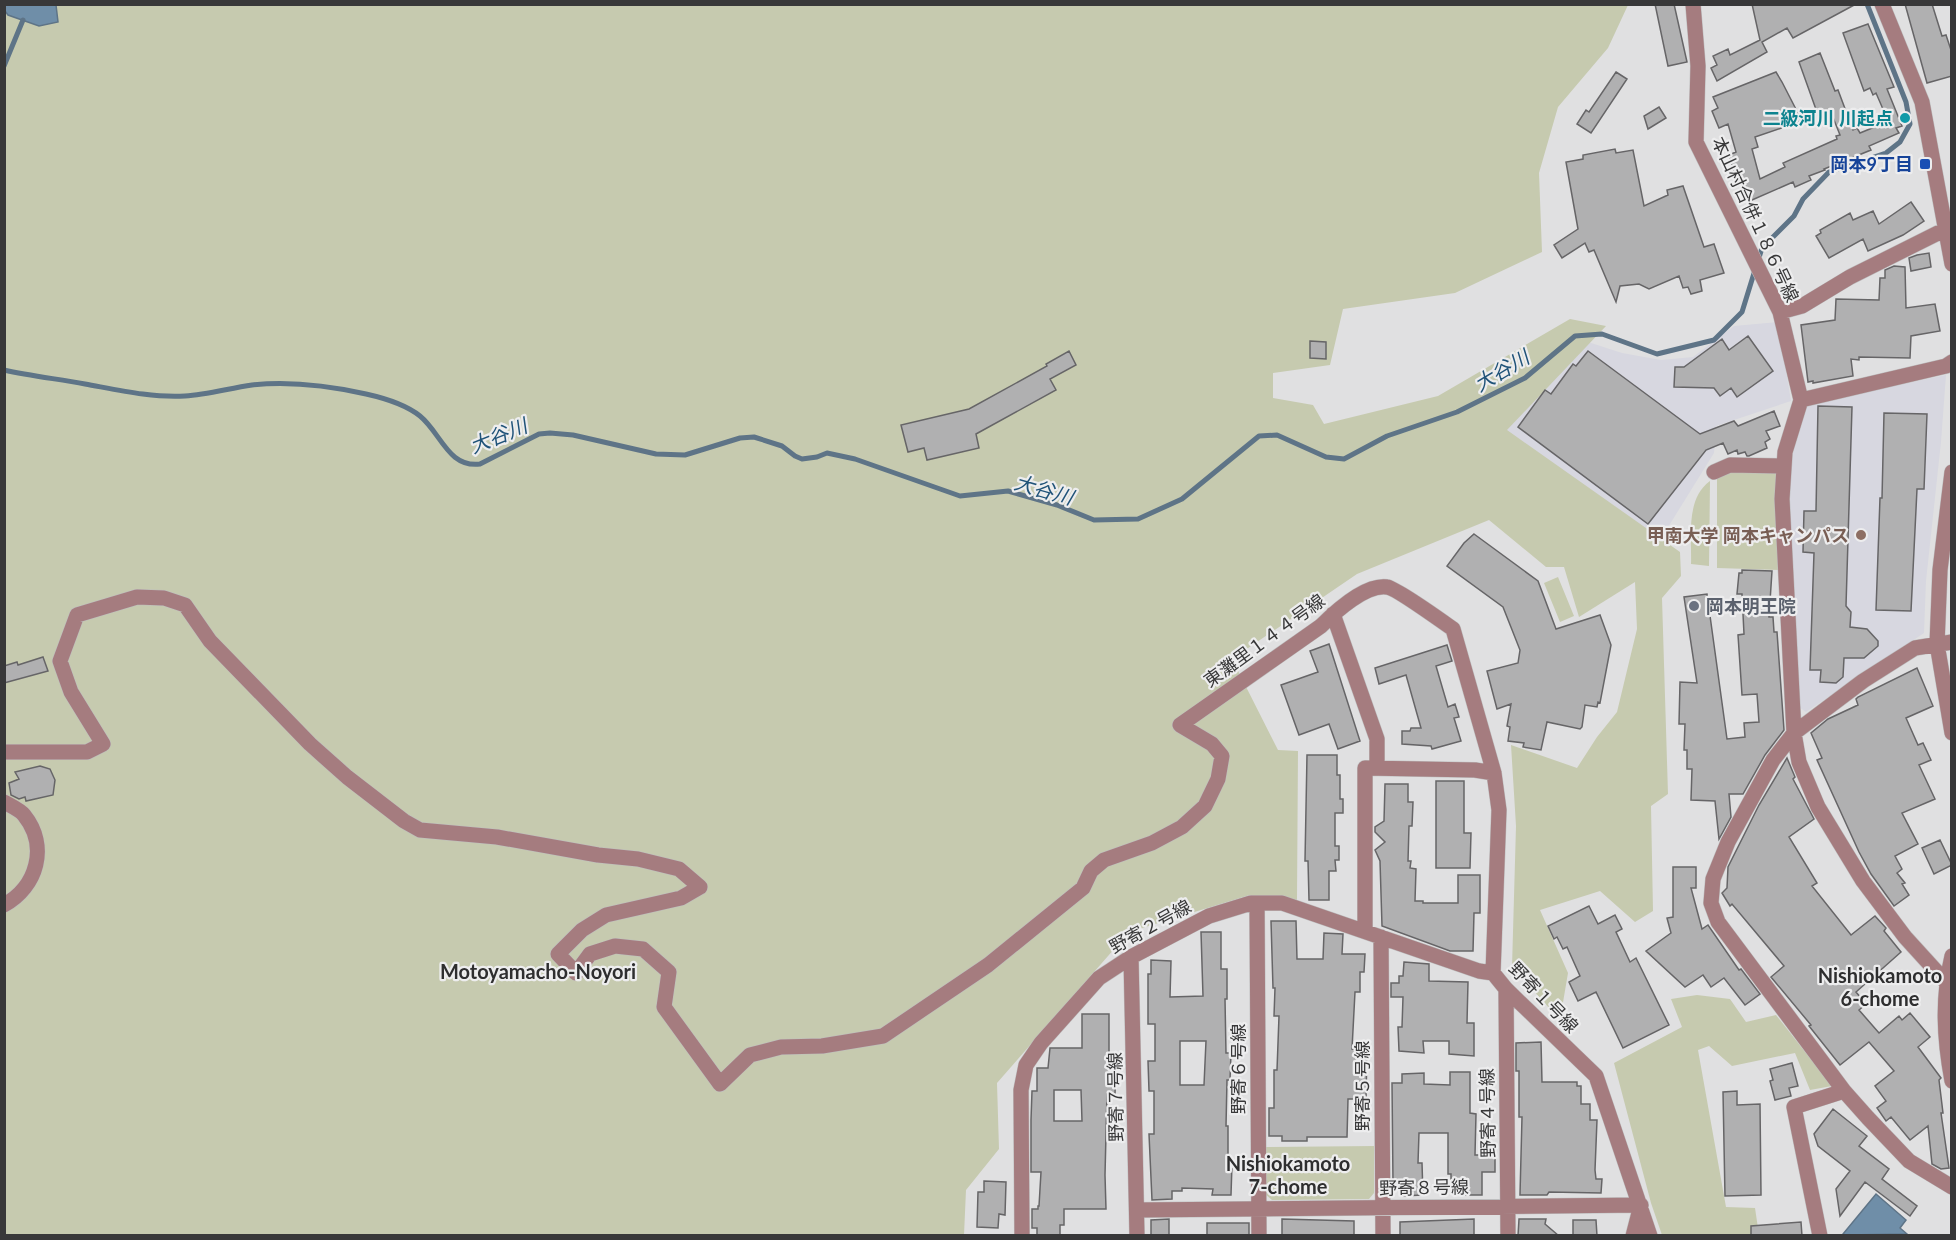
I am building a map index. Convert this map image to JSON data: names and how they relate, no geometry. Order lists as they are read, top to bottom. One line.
{"streets":{"street":["本山村合併１８６号線","東灘里１４４号線","野寄２号線","野寄１号線","野寄６号線","野寄５号線","野寄７号線","野寄４号線","野寄８号線"]},"crossings":[["東灘里１４４号線","野寄１号線"],["野寄２号線","野寄１号線"],["野寄２号線","野寄６号線"],["野寄２号線","野寄５号線"],["野寄２号線","野寄７号線"],["野寄１号線","野寄４号線"],["野寄１号線","野寄８号線"],["野寄６号線","野寄８号線"],["野寄５号線","野寄８号線"],["野寄７号線","野寄８号線"],["野寄４号線","野寄８号線"]],"districts":["Motoyamacho-Noyori","Nishiokamoto 6-chome","Nishiokamoto 7-chome"],"water":["大谷川"],"places":{"other":["二級河川 川起点","甲南大学 岡本キャンパス","岡本明王院"],"transit":["岡本9丁目"]}}
